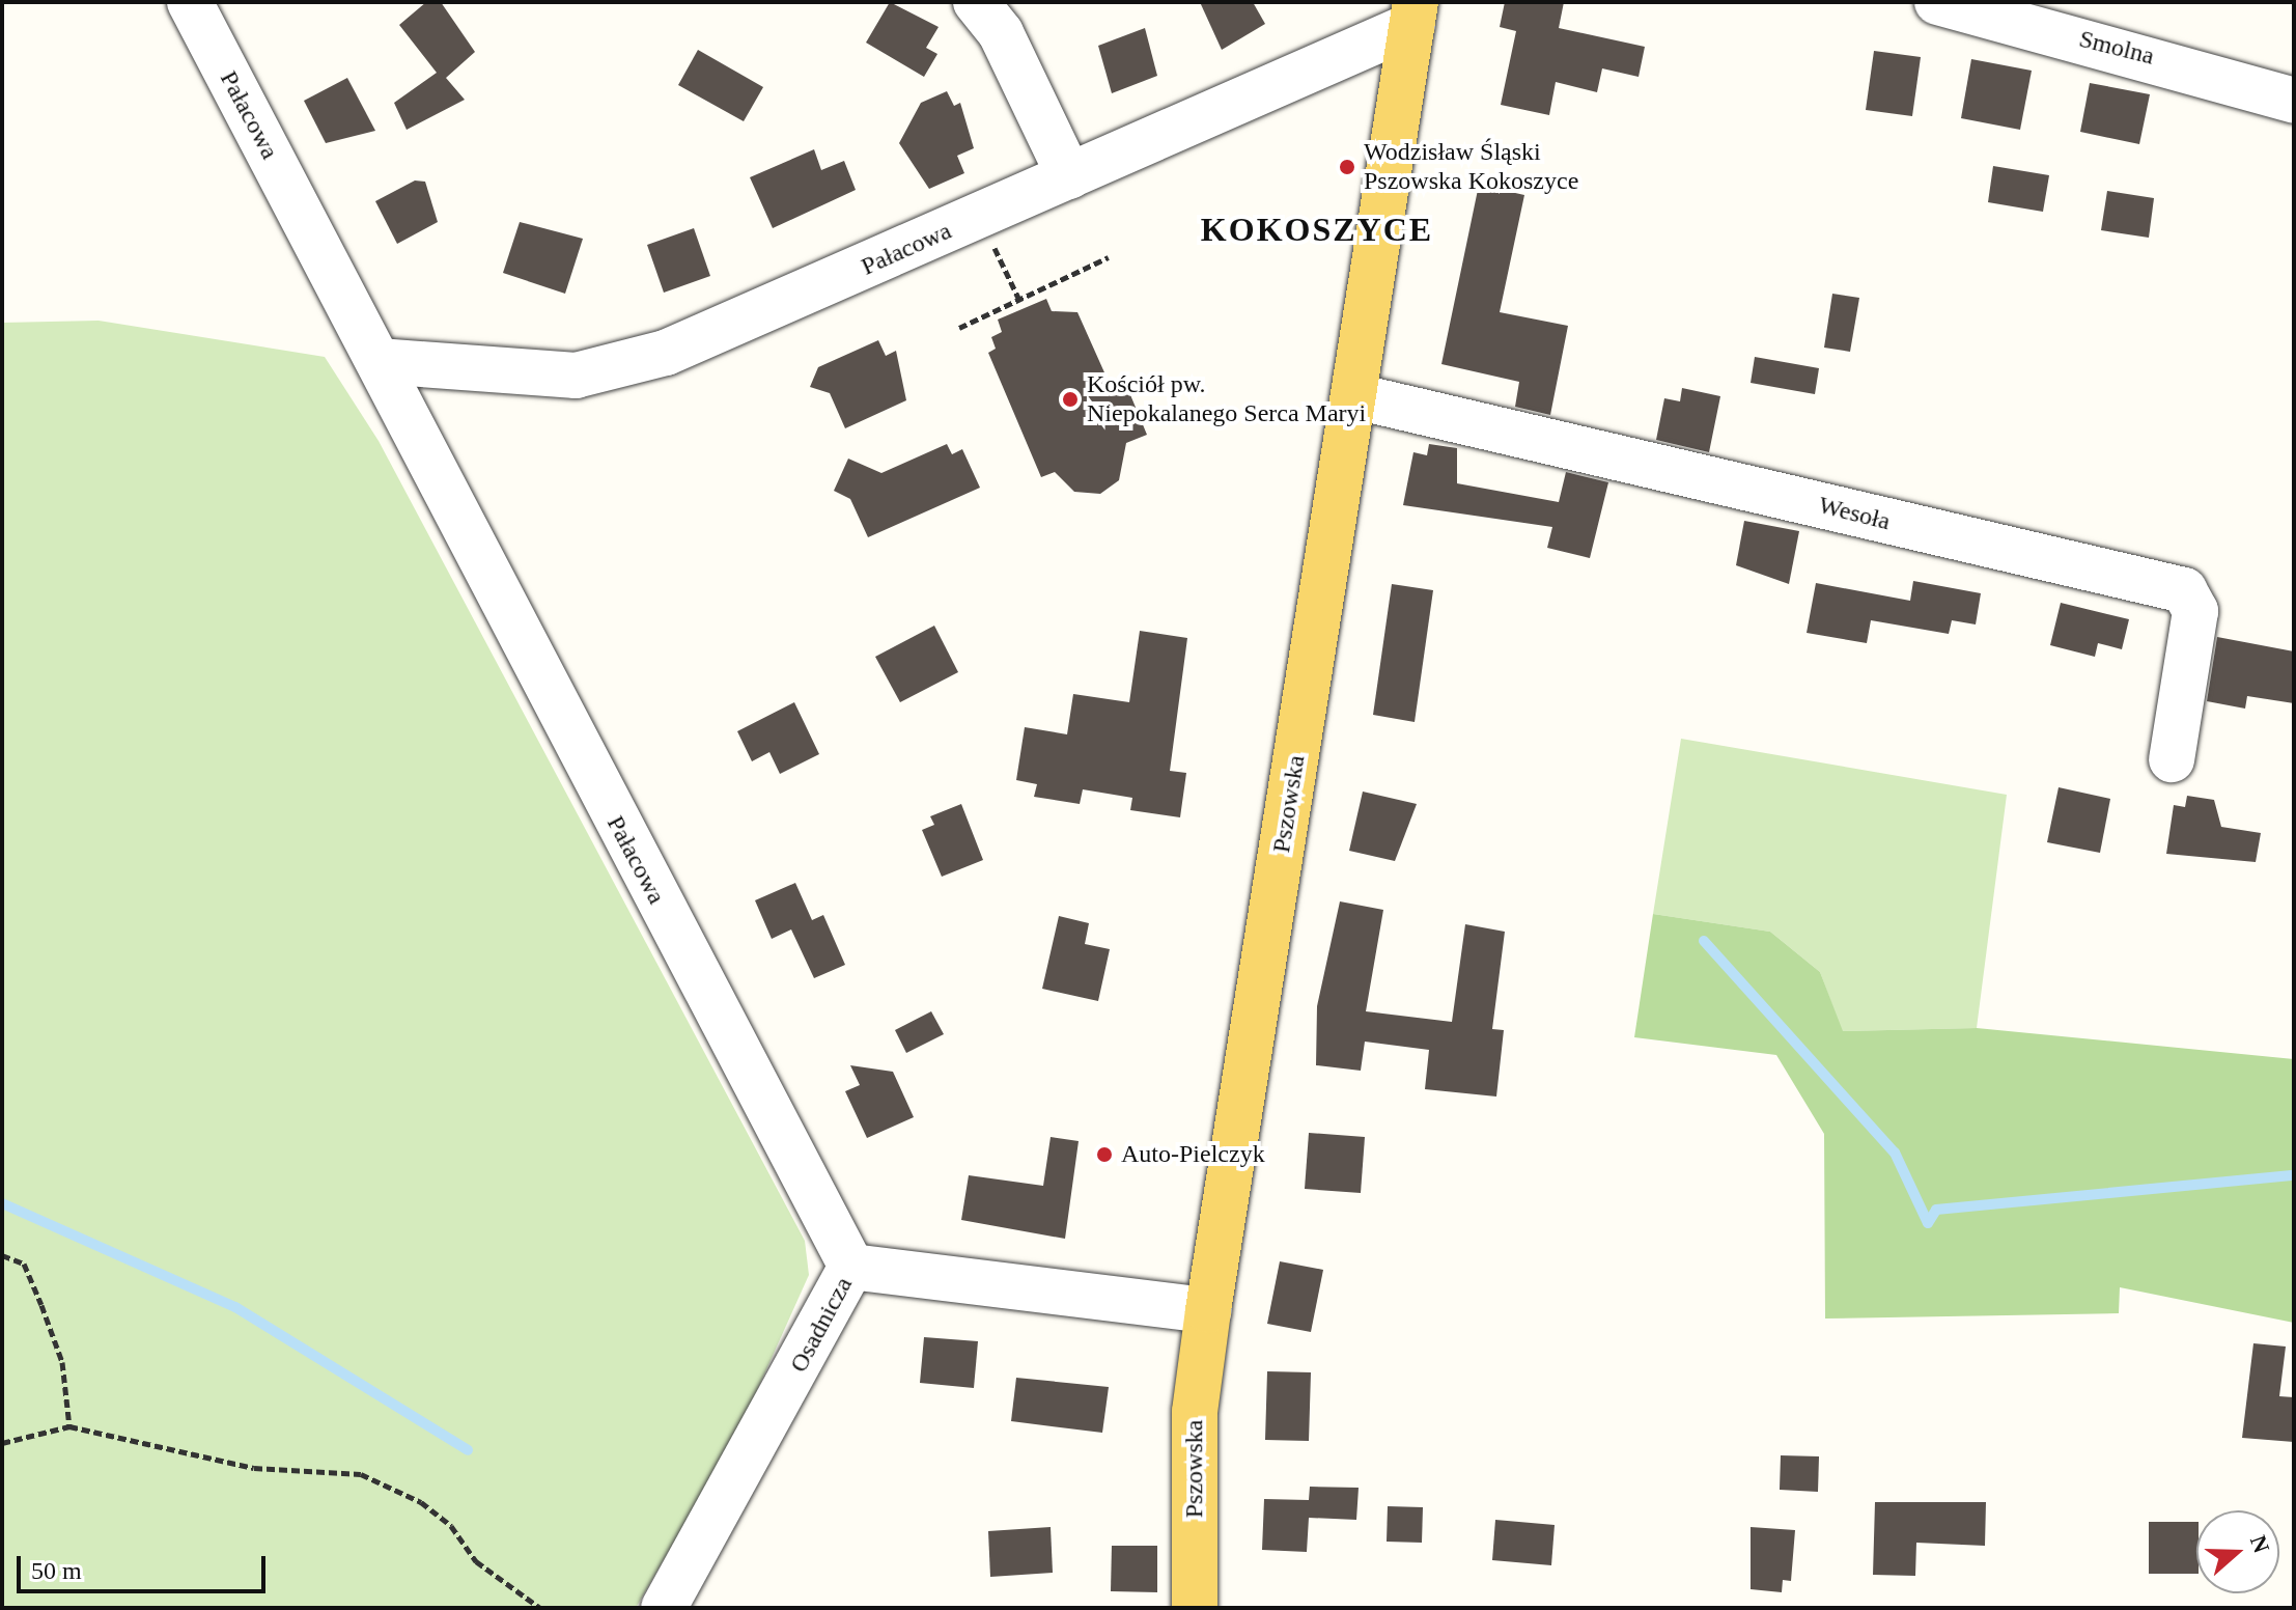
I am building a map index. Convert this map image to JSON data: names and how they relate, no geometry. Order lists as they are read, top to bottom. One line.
{"streets":{"main road":["Pszowska"],"street":["Smolna","Pałacowa","Wesoła","Osadnicza"]},"crossings":[["Pałacowa","Pszowska"],["Pałacowa","Osadnicza"],["Wesoła","Pszowska"],["Pszowska","Osadnicza"]],"districts":["KOKOSZYCE"],"places":["Wodzisław Śląski Pszowska Kokoszyce","Kościół pw. Niepokalanego Serca Maryi","Auto-Pielczyk"],"scale_bar":"50 m","north":"right"}
